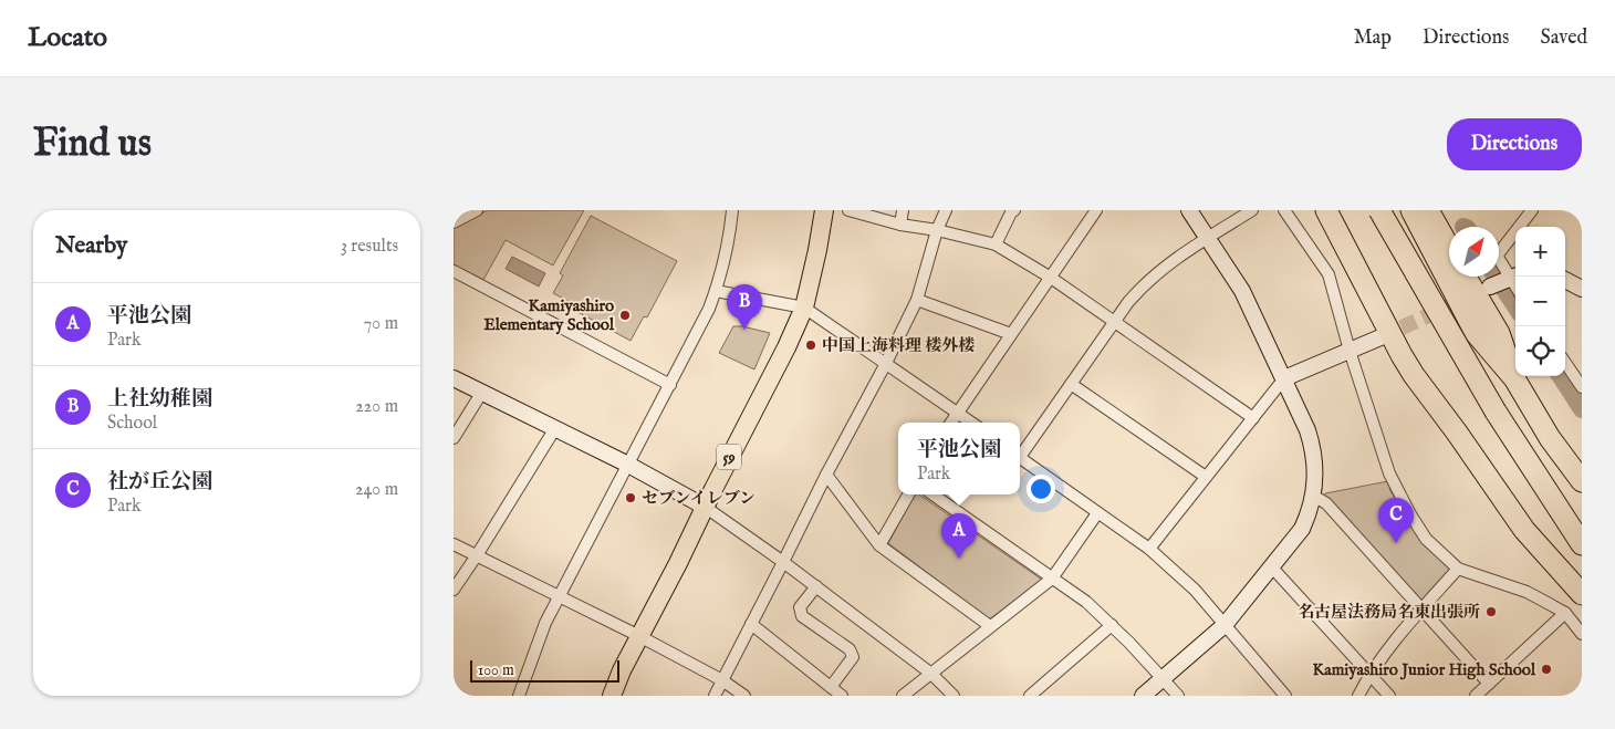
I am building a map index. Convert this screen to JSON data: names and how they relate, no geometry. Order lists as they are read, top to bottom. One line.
{"streets":{"main road":["59"]},"places":["Kamiyashiro Elementary School","中国上海料理 楼外楼","セブンイレブン","名古屋法務局名東出張所","Kamiyashiro Junior High School"],"scale_bar":"100 m","north":"top right","page":{"header":"Locato","nav":["Map","Directions","Saved"],"buttons":"Directions","title":"Find us","heading":["Nearby","3 results"],"map_buttons":["+","−"],"list":[{"mark":"A","name":"平池公園","note":"Park","value":"70 m"},{"mark":"B","name":"上社幼稚園","note":"School","value":"220 m"},{"mark":"C","name":"社が丘公園","note":"Park","value":"240 m"}],"pins":["B","C","A"],"popup":["平池公園","Park"],"scale":"100 m"}}
